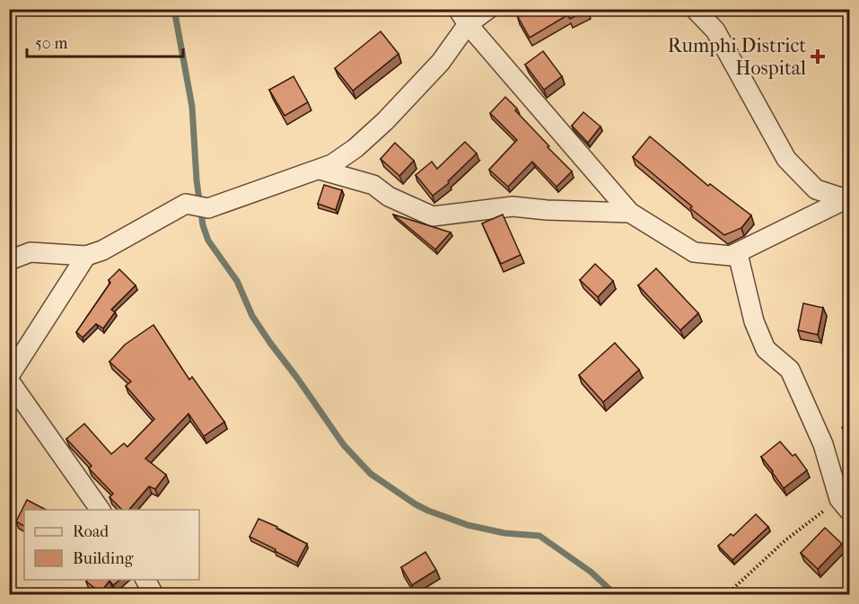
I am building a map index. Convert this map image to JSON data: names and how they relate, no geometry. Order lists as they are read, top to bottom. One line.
{"places":{"health":["Rumphi District Hospital"]},"legend":["Road","Building"],"scale_bar":"50 m"}
